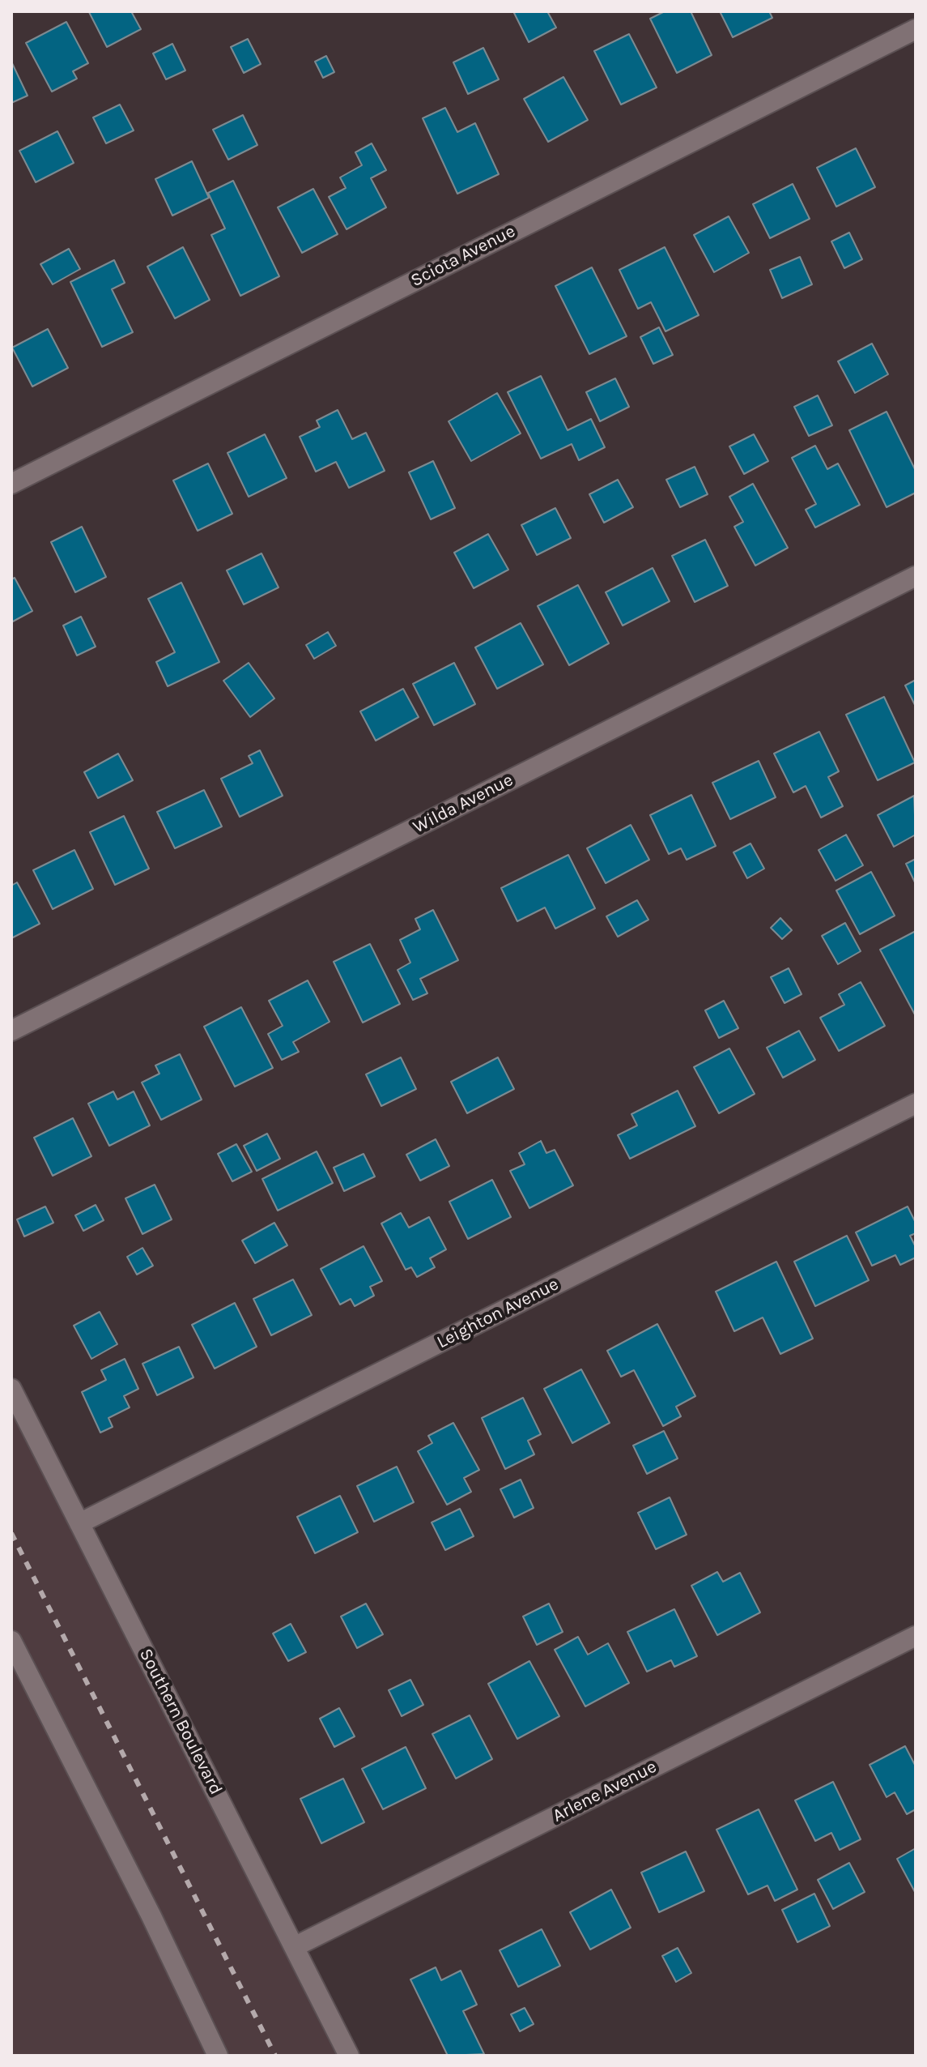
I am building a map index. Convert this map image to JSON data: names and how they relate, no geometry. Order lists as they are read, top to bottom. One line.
{"streets":{"street":["Sciota Avenue","Wilda Avenue","Leighton Avenue","Southern Boulevard","Arlene Avenue"]},"crossings":[["Leighton Avenue","Southern Boulevard"],["Southern Boulevard","Arlene Avenue"]]}
